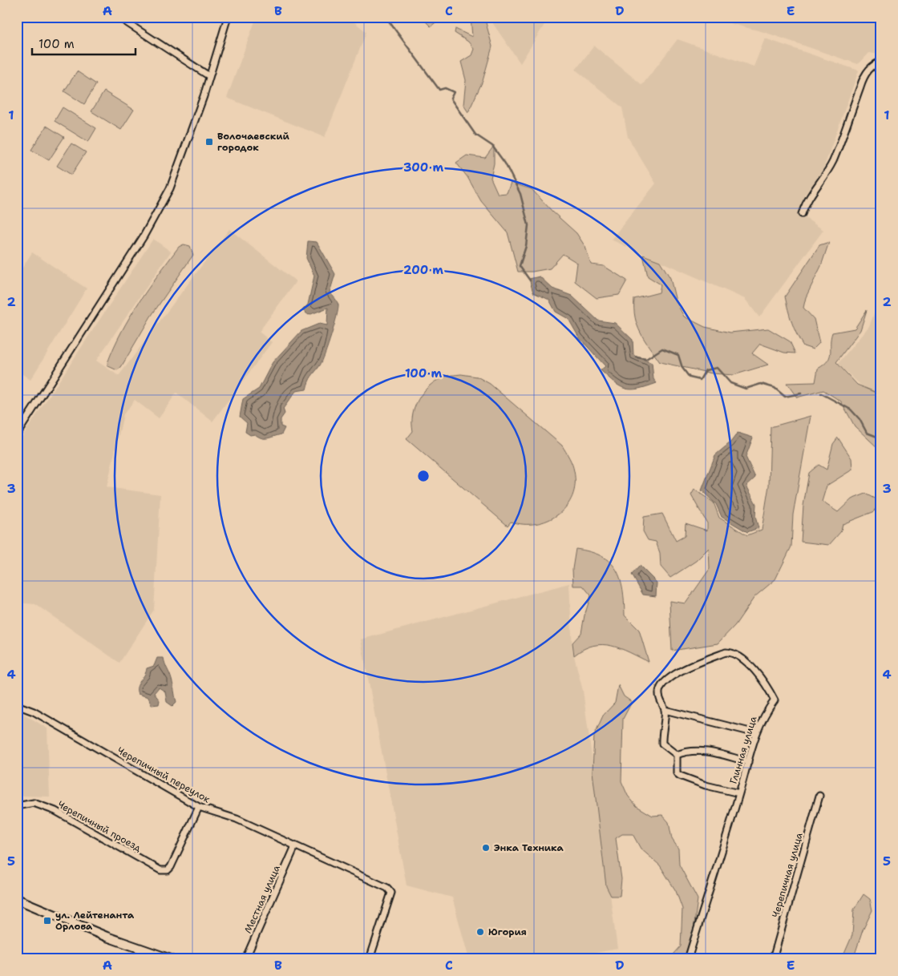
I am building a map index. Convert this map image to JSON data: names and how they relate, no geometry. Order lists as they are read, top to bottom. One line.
{"streets":{"street":["Глинная улица","Черепичный переулок","Черепичный проезд","Черепичная улица","Местная улица"]},"crossings":[["Черепичный переулок","Черепичный проезд"],["Черепичный переулок","Местная улица"]],"places":{"transit":["Волочаевский городок","ул. Лейтенанта Орлова"],"other":["Энка Техника","Югория"]},"scale_bar":"100 m","grid":{"columns":["A","B","C","D","E"],"rows":["1","2","3","4","5"]},"rings":["300 m","200 m","100 m"]}
